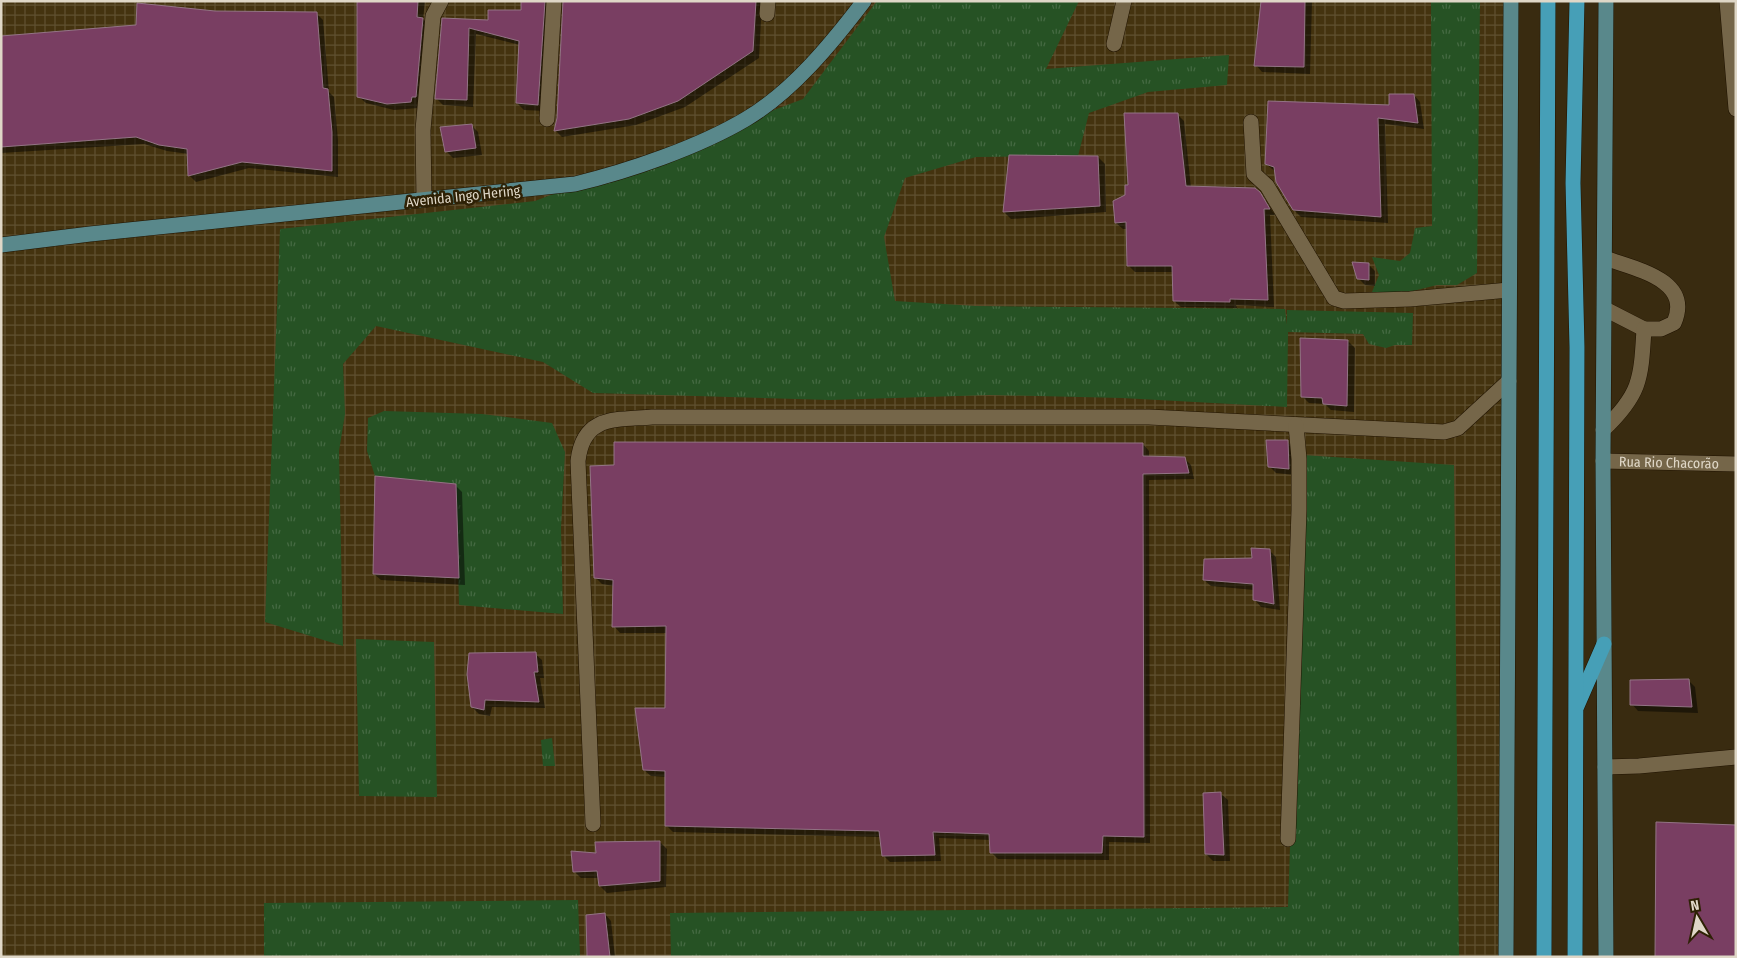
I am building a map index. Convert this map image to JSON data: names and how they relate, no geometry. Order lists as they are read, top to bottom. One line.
{"streets":{"main road":["Avenida Ingo Hering"],"street":["Rua Rio Chacorão"]},"north":"top"}
